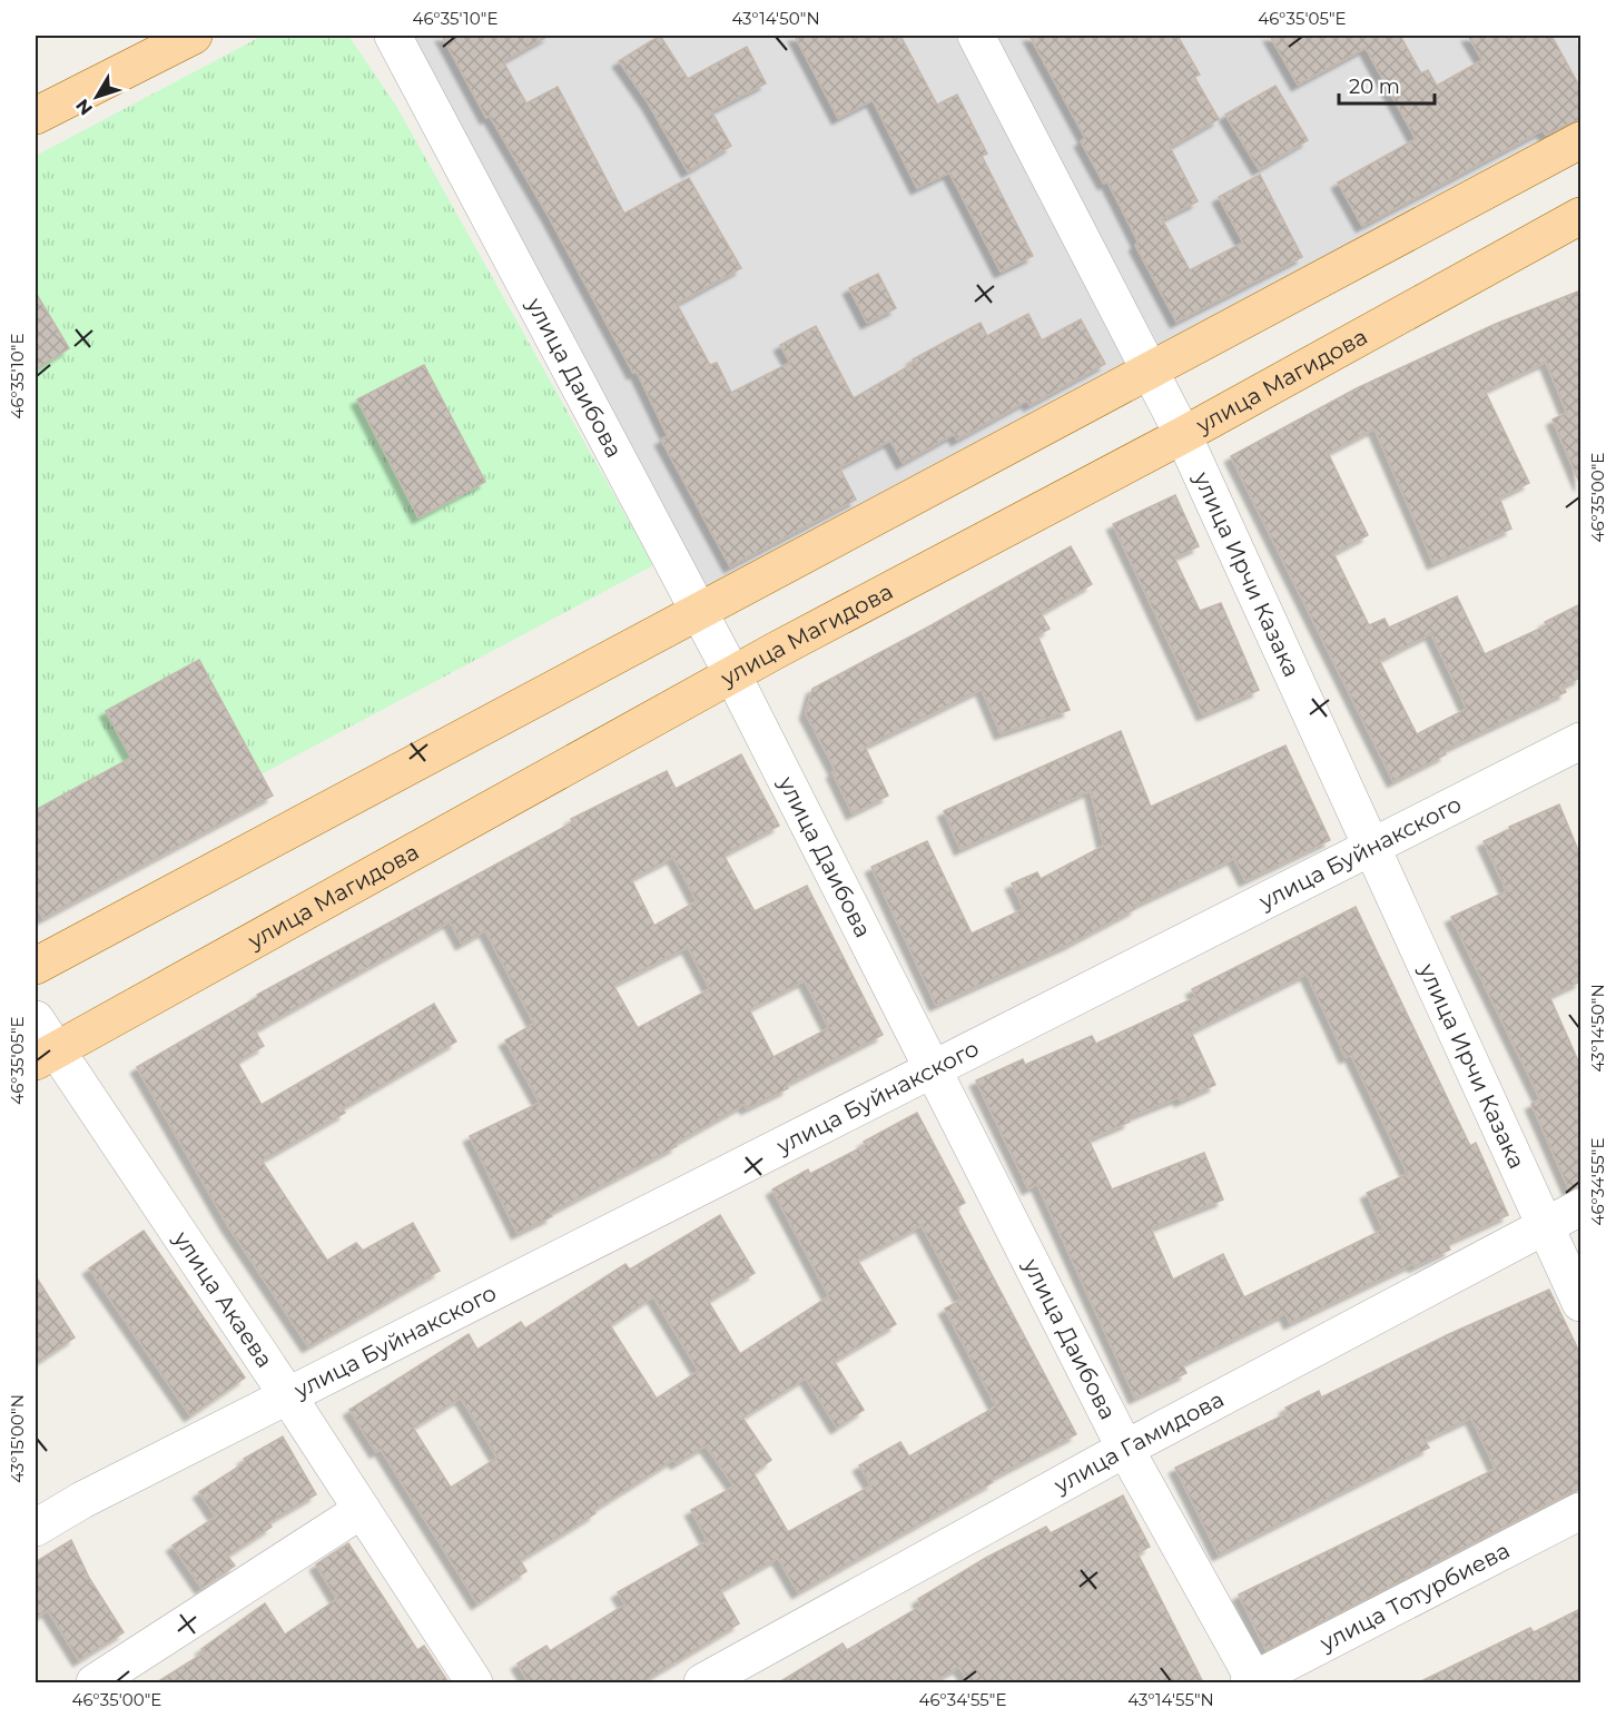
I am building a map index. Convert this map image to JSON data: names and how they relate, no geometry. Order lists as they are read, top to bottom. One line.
{"streets":{"main road":["улица Магидова"],"street":["улица Даибова","улица Ирчи Казака","улица Буйнакского","улица Акаева","улица Гамидова","улица Тотурбиева"]},"crossings":[["улица Даибова","улица Магидова"],["улица Даибова","улица Буйнакского"],["улица Даибова","улица Гамидова"],["улица Даибова","улица Тотурбиева"],["улица Магидова","улица Ирчи Казака"],["улица Магидова","улица Акаева"],["улица Ирчи Казака","улица Буйнакского"],["улица Ирчи Казака","улица Гамидова"],["улица Буйнакского","улица Акаева"]],"scale_bar":"20 m","north":"bottom left","coordinates":["46°35'10\"E","43°14'50\"N","46°35'05\"E","46°35'00\"E","46°34'55\"E","43°15'00\"N","43°14'55\"N"]}
